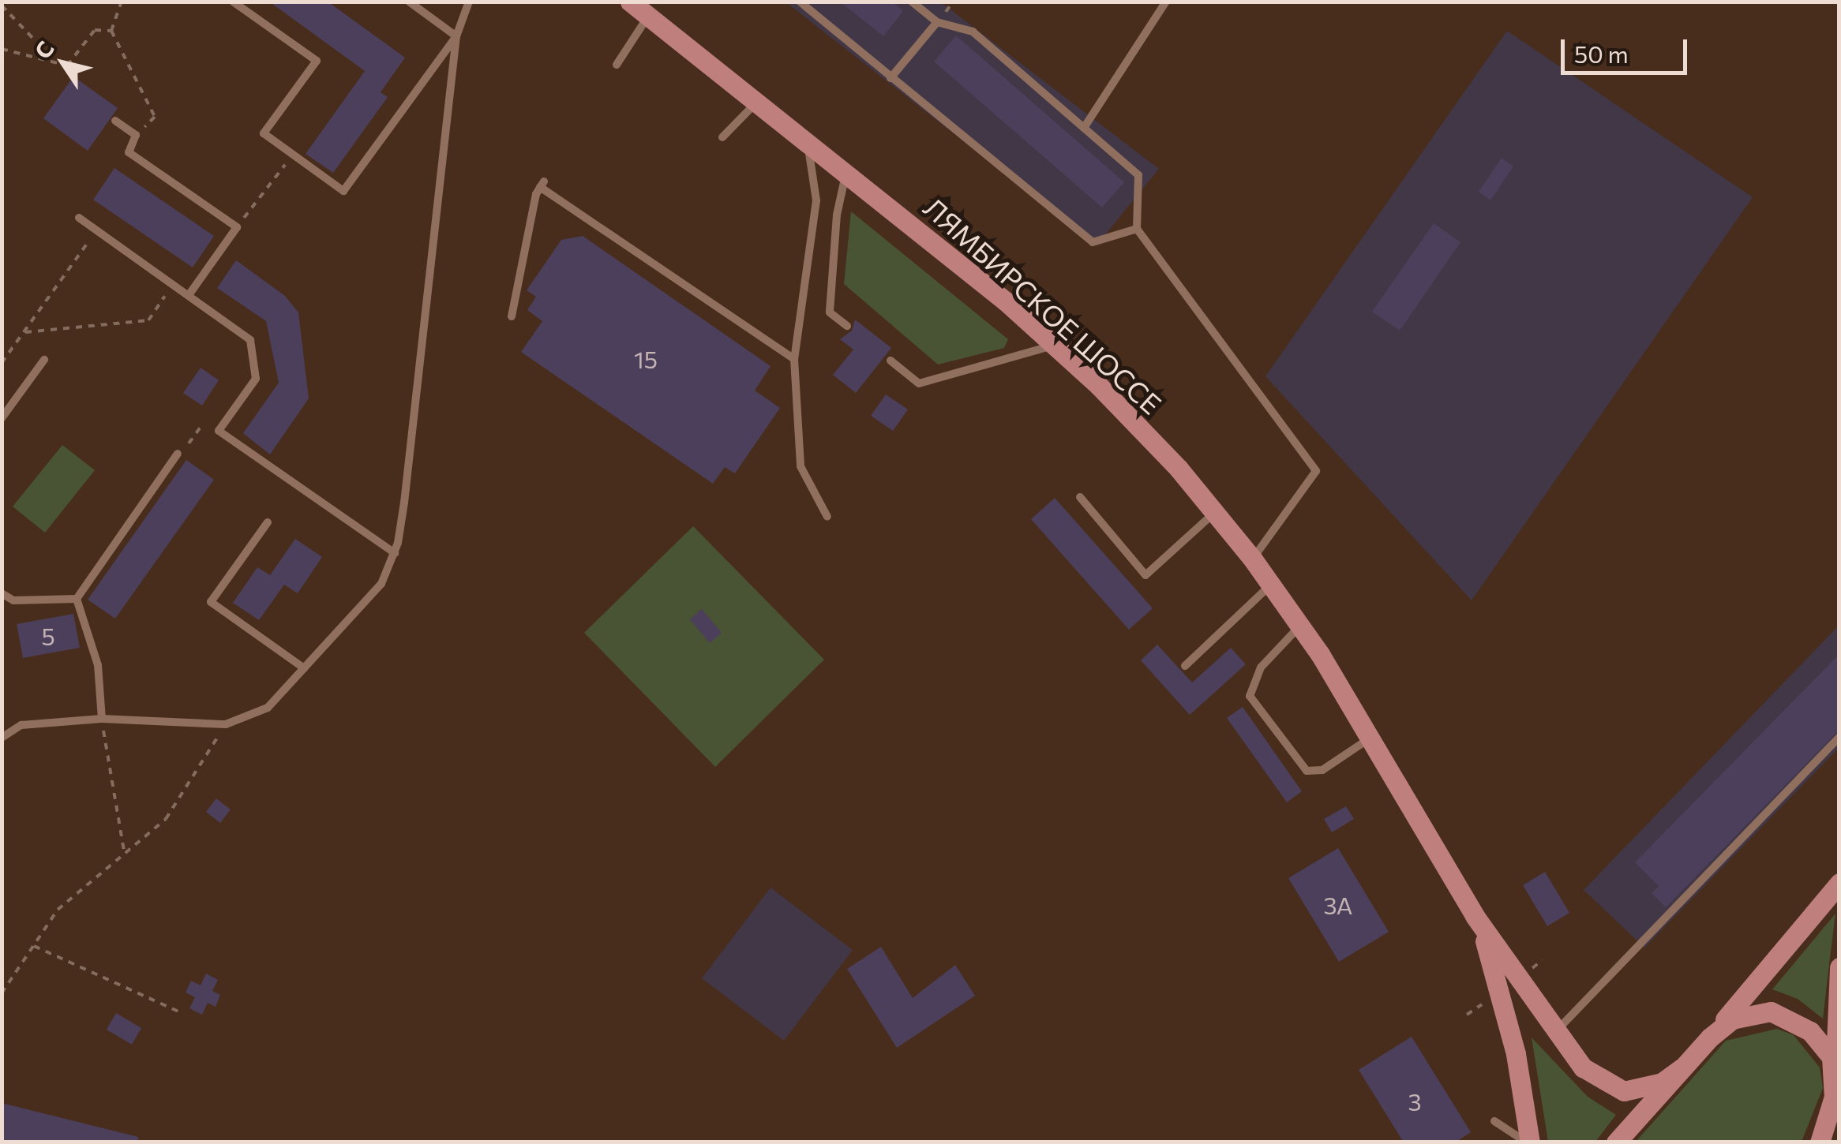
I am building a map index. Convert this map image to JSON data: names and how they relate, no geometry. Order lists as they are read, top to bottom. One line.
{"streets":{"main road":["ЛЯМБИРСКОЕ ШОССЕ"]},"house_numbers":["15","5","3А","3"],"scale_bar":"50 m","north":"top left"}
